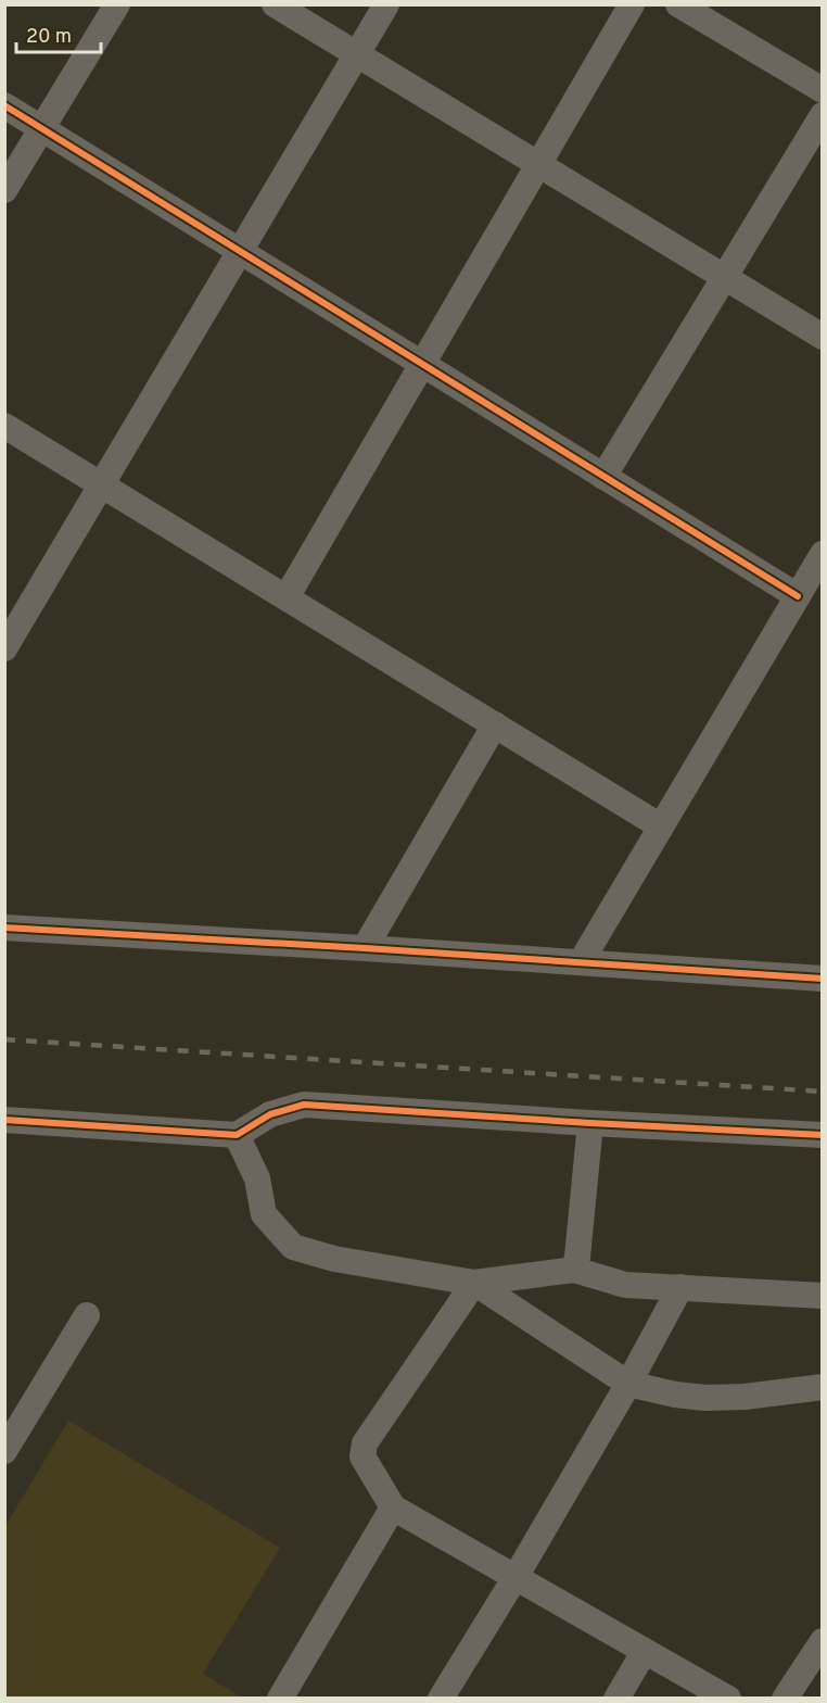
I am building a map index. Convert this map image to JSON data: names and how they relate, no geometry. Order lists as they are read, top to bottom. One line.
{"scale_bar":"20 m"}
